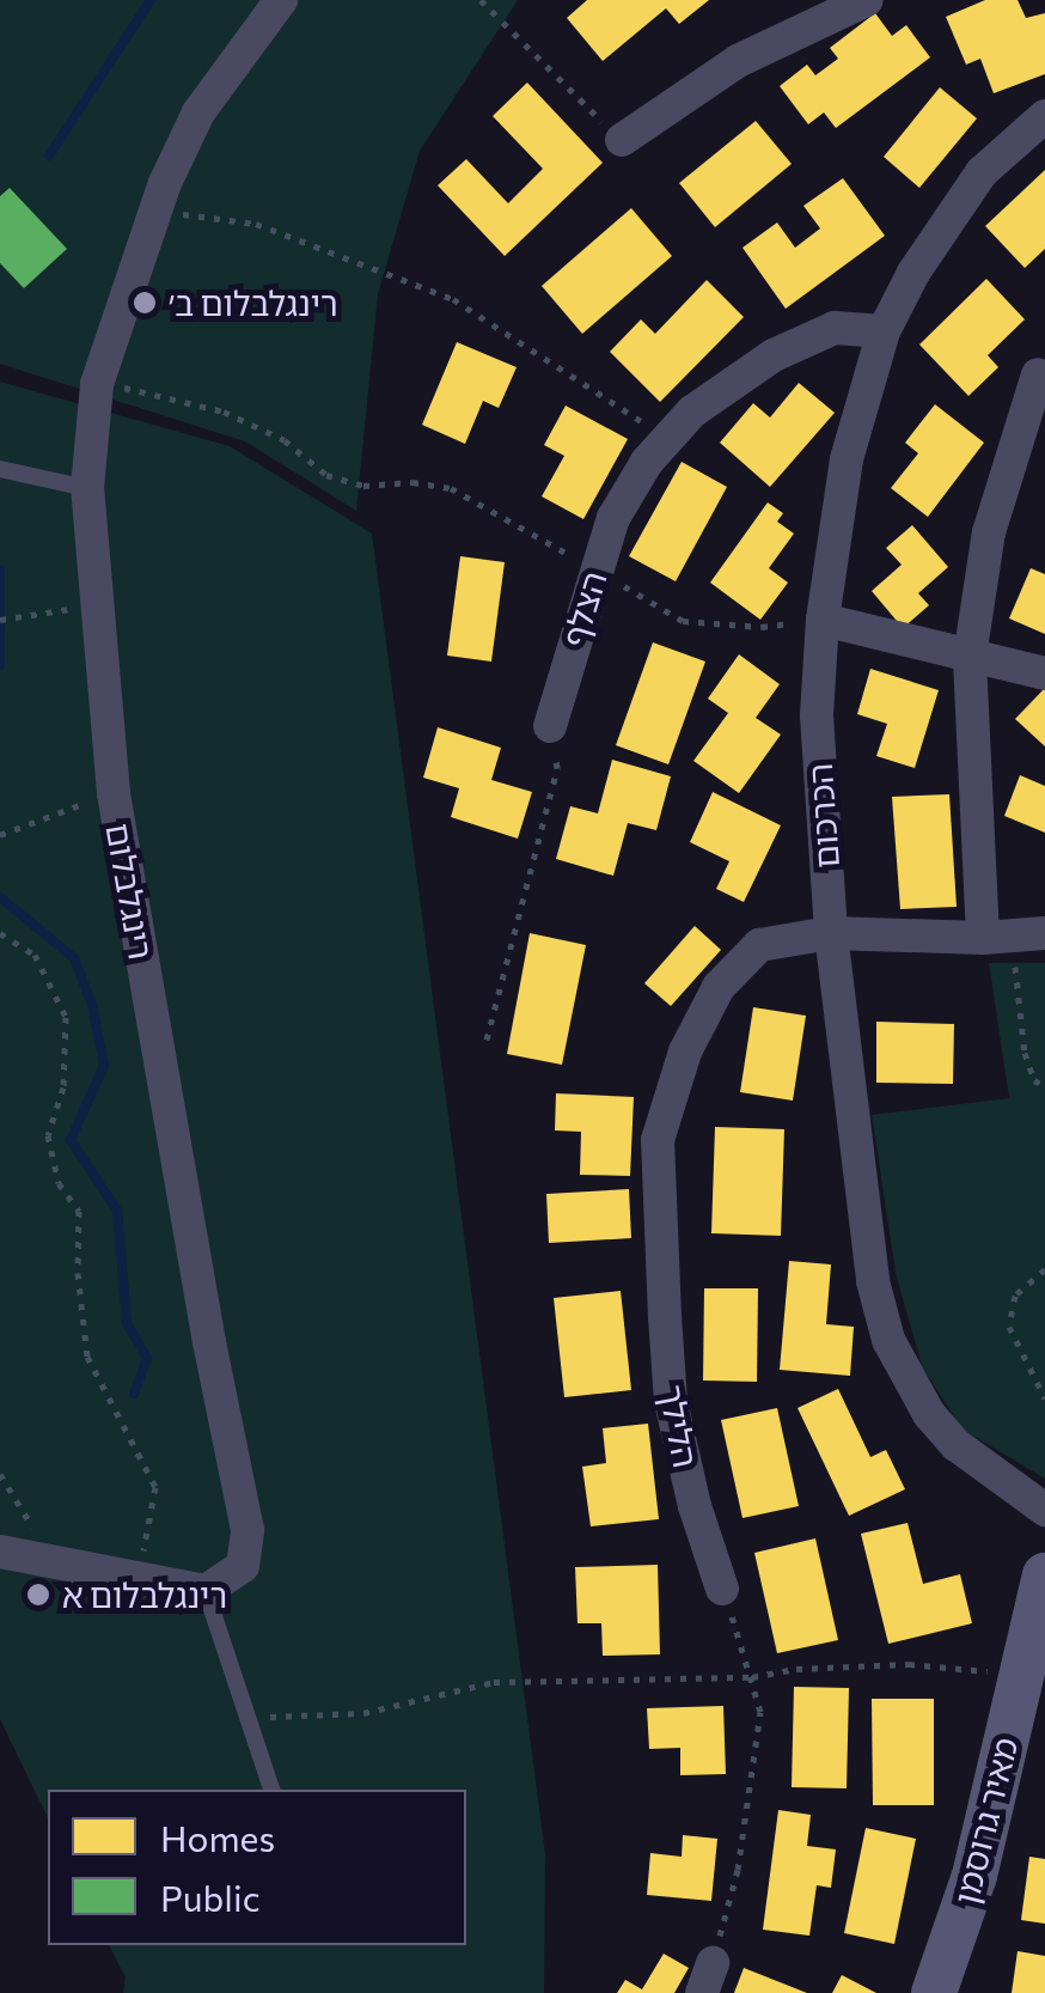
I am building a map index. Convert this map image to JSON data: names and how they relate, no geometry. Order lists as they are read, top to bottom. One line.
{"streets":{"street":["הצלף","הכרכום","רינגלבלום","הלילך","מאיר גרוסמן"]},"crossings":[["הצלף","הכרכום"],["הכרכום","הלילך"]],"places":["רינגלבלום ב׳","רינגלבלום א"],"legend":["Homes","Public"]}
